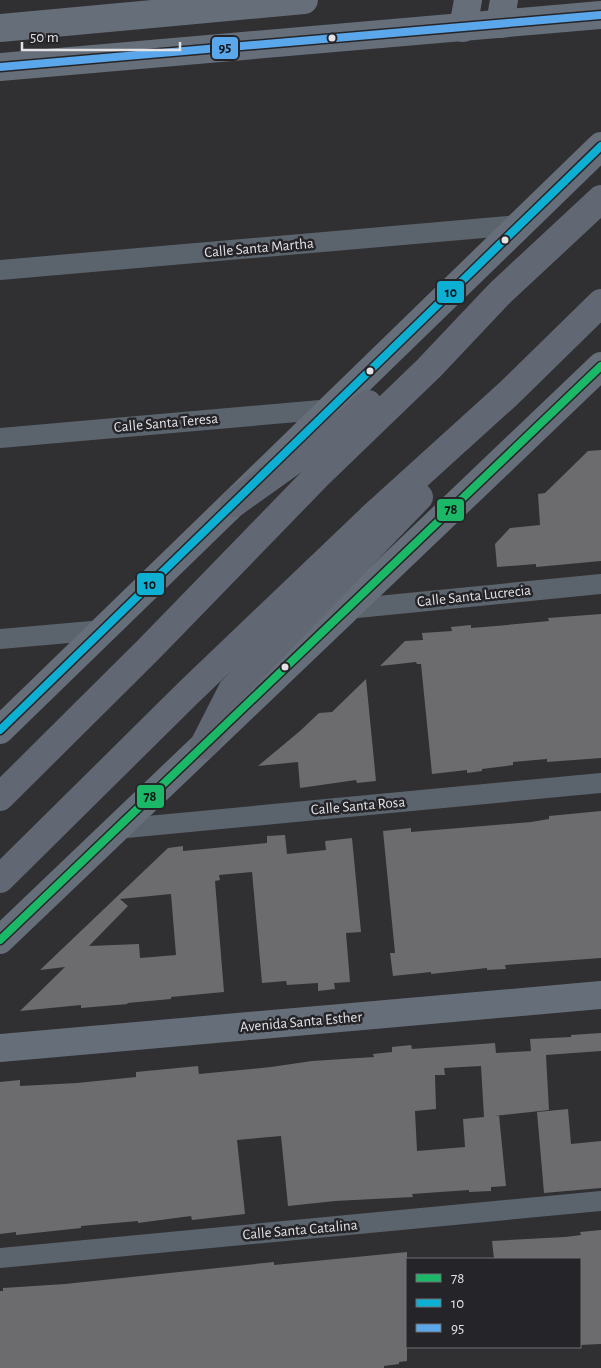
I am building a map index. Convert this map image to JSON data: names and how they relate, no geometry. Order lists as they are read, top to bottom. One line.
{"streets":{"main road":["Avenida Santa Esther"],"street":["Calle Santa Martha","Calle Santa Teresa","Calle Santa Lucrecia","Calle Santa Rosa","Calle Santa Catalina"]},"lines":["transit line 95","transit line 10","transit line 78"],"legend":["78","10","95"],"scale_bar":"50 m"}
